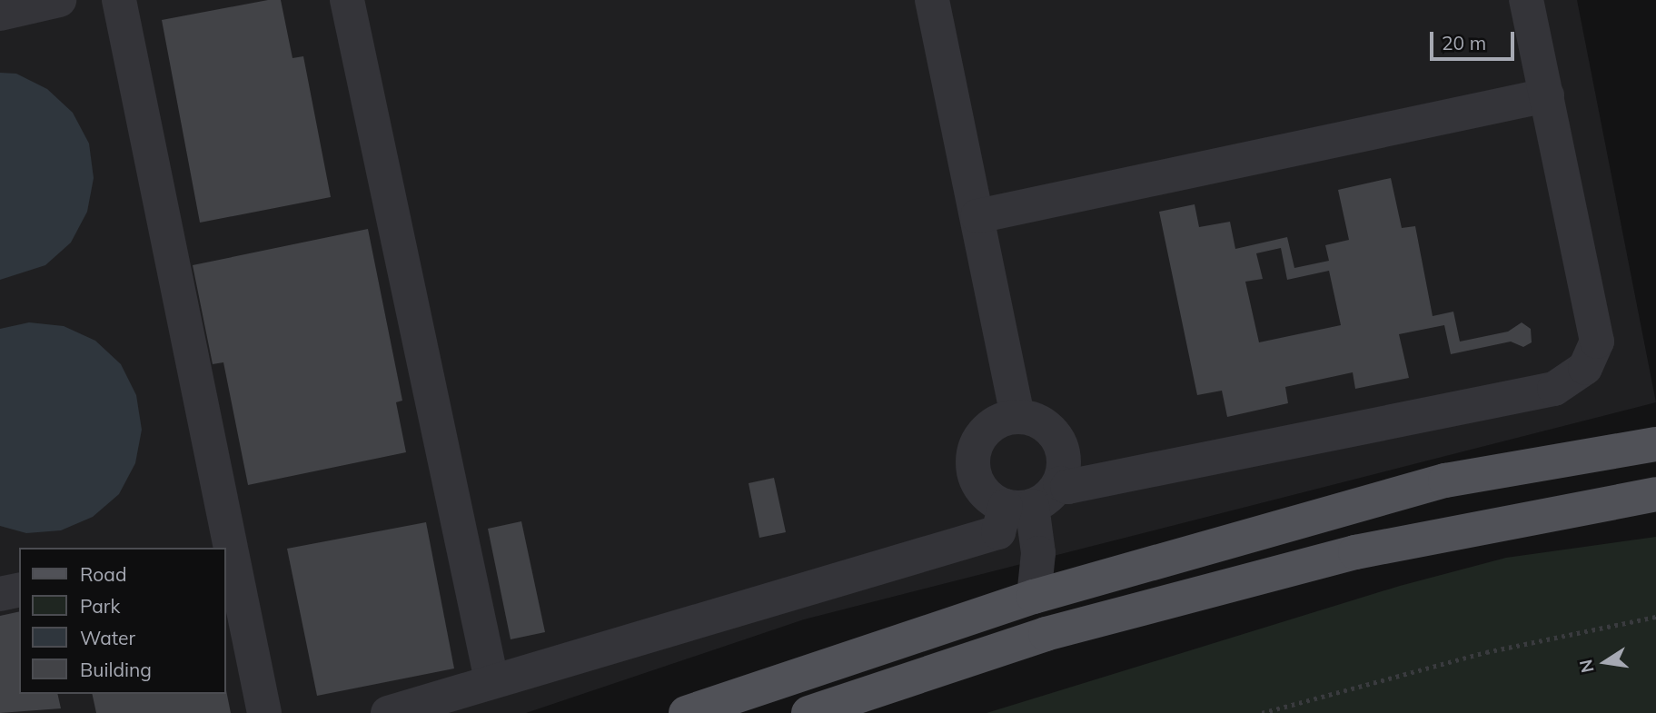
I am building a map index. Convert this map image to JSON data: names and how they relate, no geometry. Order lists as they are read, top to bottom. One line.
{"legend":["Road","Park","Water","Building"],"scale_bar":"20 m","north":"left"}
